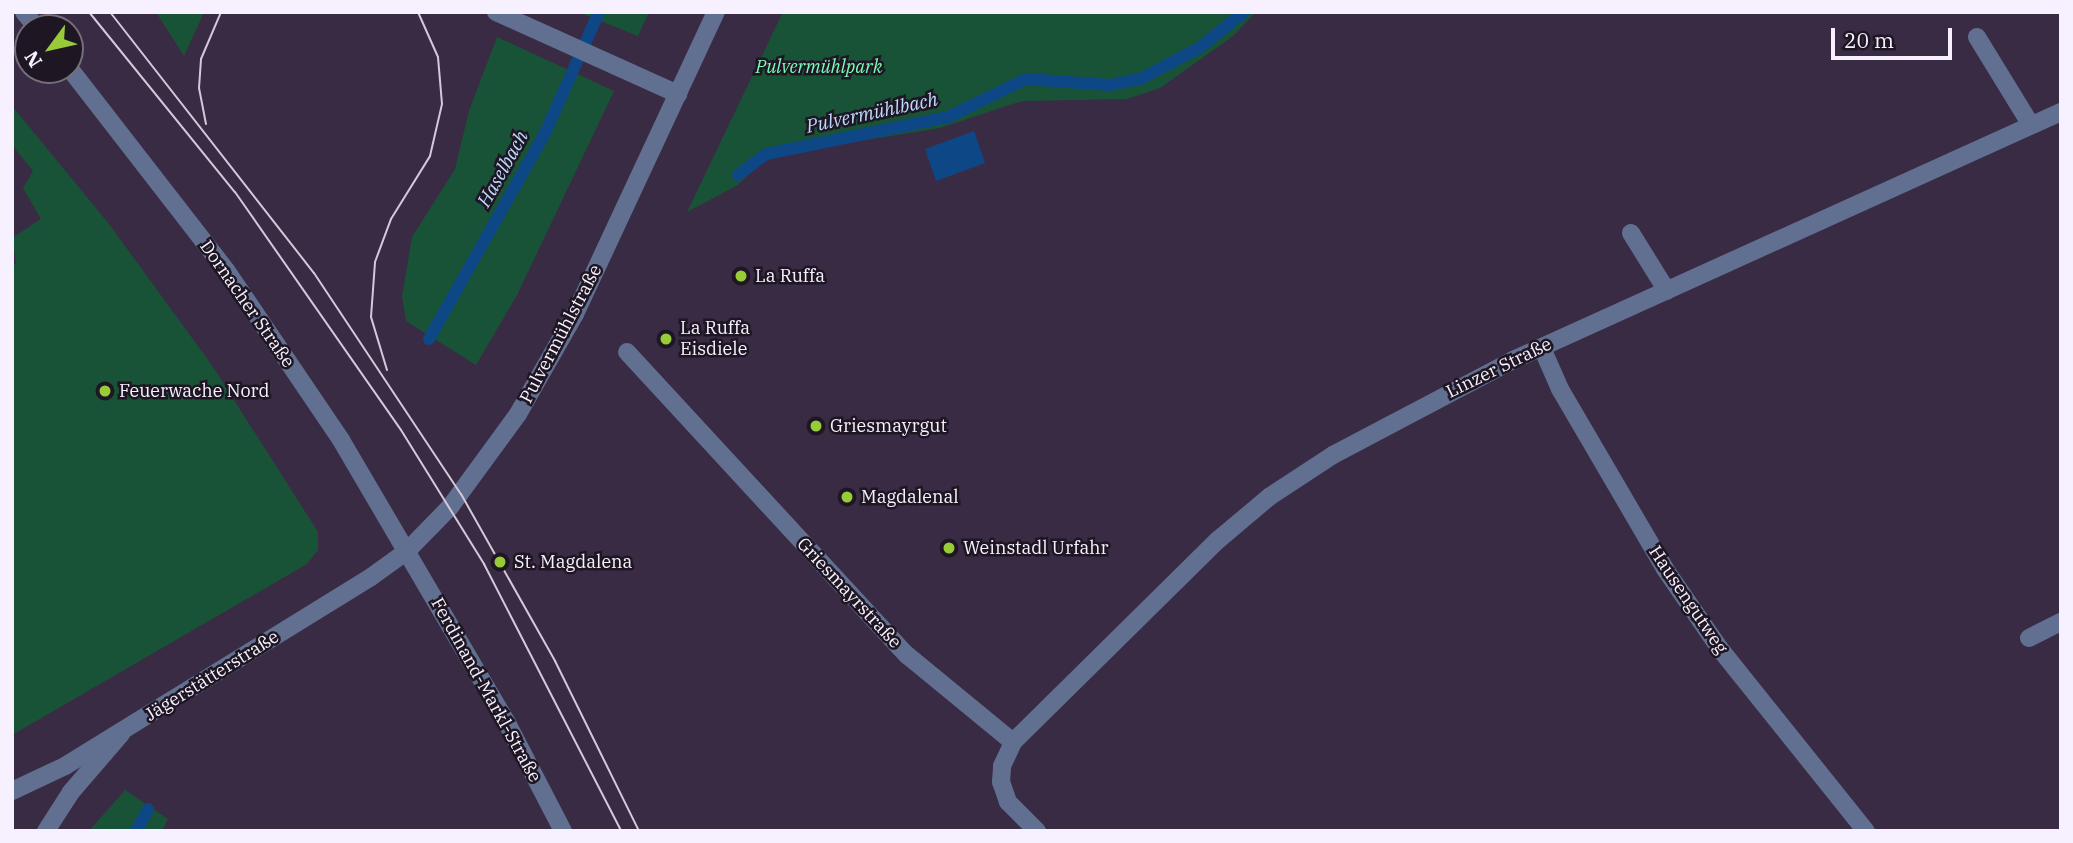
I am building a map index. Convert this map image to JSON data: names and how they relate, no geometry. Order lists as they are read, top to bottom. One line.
{"streets":{"street":["Dornacher Straße","Pulvermühlstraße","Linzer Straße","Griesmayrstraße","Hausengutweg","Jägerstätterstraße","Ferdinand-Markl-Straße"]},"crossings":[["Dornacher Straße","Pulvermühlstraße"],["Dornacher Straße","Jägerstätterstraße"],["Dornacher Straße","Ferdinand-Markl-Straße"],["Pulvermühlstraße","Jägerstätterstraße"],["Pulvermühlstraße","Ferdinand-Markl-Straße"],["Linzer Straße","Griesmayrstraße"],["Linzer Straße","Hausengutweg"],["Jägerstätterstraße","Ferdinand-Markl-Straße"]],"water":["Pulvermühlbach","Haselbach"],"parks":["Pulvermühlpark"],"places":["La Ruffa","La Ruffa Eisdiele","Feuerwache Nord","Griesmayrgut","Magdalenal","Weinstadl Urfahr","St. Magdalena"],"scale_bar":"20 m","north":"bottom left"}
